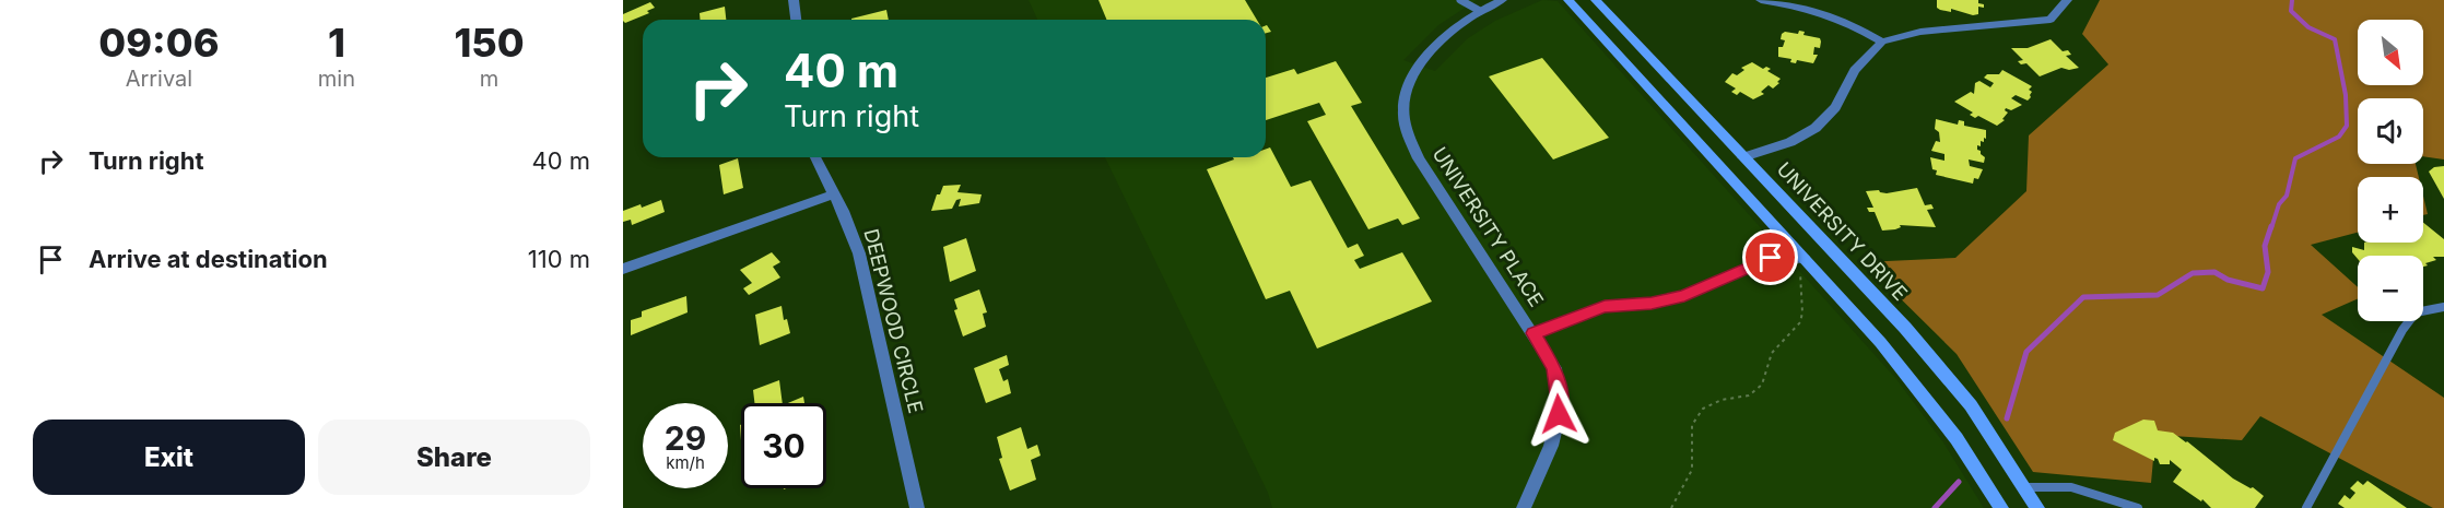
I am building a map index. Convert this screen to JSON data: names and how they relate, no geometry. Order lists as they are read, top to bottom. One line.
{"streets":{"main road":["UNIVERSITY DRIVE"],"street":["UNIVERSITY PLACE","DEEPWOOD CIRCLE"]},"north":"bottom right","page":{"eta":["09:06","Arrival","1","min","150","m"],"map_buttons":["+","−"],"turn":["40 m","Turn right"],"list":[{"name":"Turn right","value":"40 m"},{"name":"Arrive at destination","value":"110 m"}],"speed":"29 km/h","limit":"30","buttons":["Exit","Share"]}}
